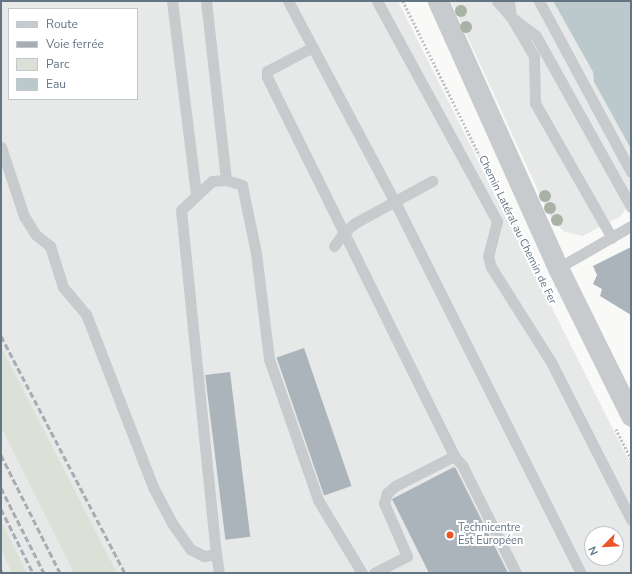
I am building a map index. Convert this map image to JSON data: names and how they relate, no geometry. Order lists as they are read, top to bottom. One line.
{"streets":{"street":["Chemin Latéral au Chemin de Fer"]},"places":["Technicentre Est Européen"],"legend":["Route","Voie ferrée","Parc","Eau"],"north":"bottom left"}
